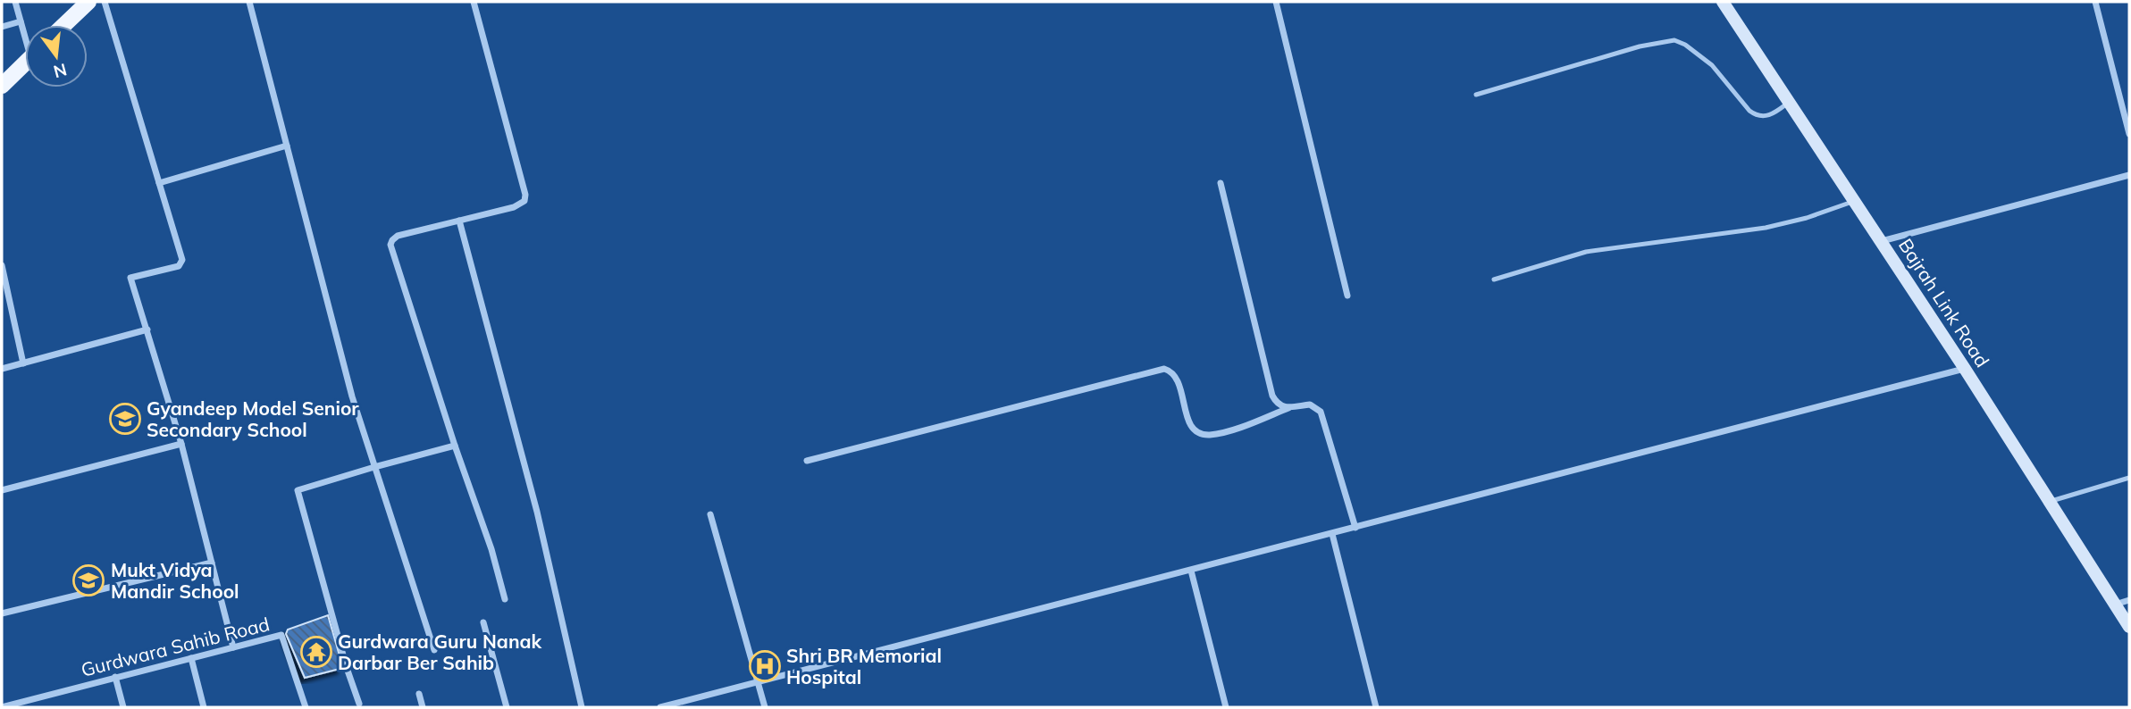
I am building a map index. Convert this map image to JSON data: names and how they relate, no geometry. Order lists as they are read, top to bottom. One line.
{"streets":{"street":["Bajrah Link Road","Gurdwara Sahib Road"]},"places":{"school or university":["Gyandeep Model Senior Secondary School","Mukt Vidya Mandir School"],"temple":["Gurdwara Guru Nanak Darbar Ber Sahib"],"hospital":["Shri BR Memorial Hospital"]},"north":"bottom"}
